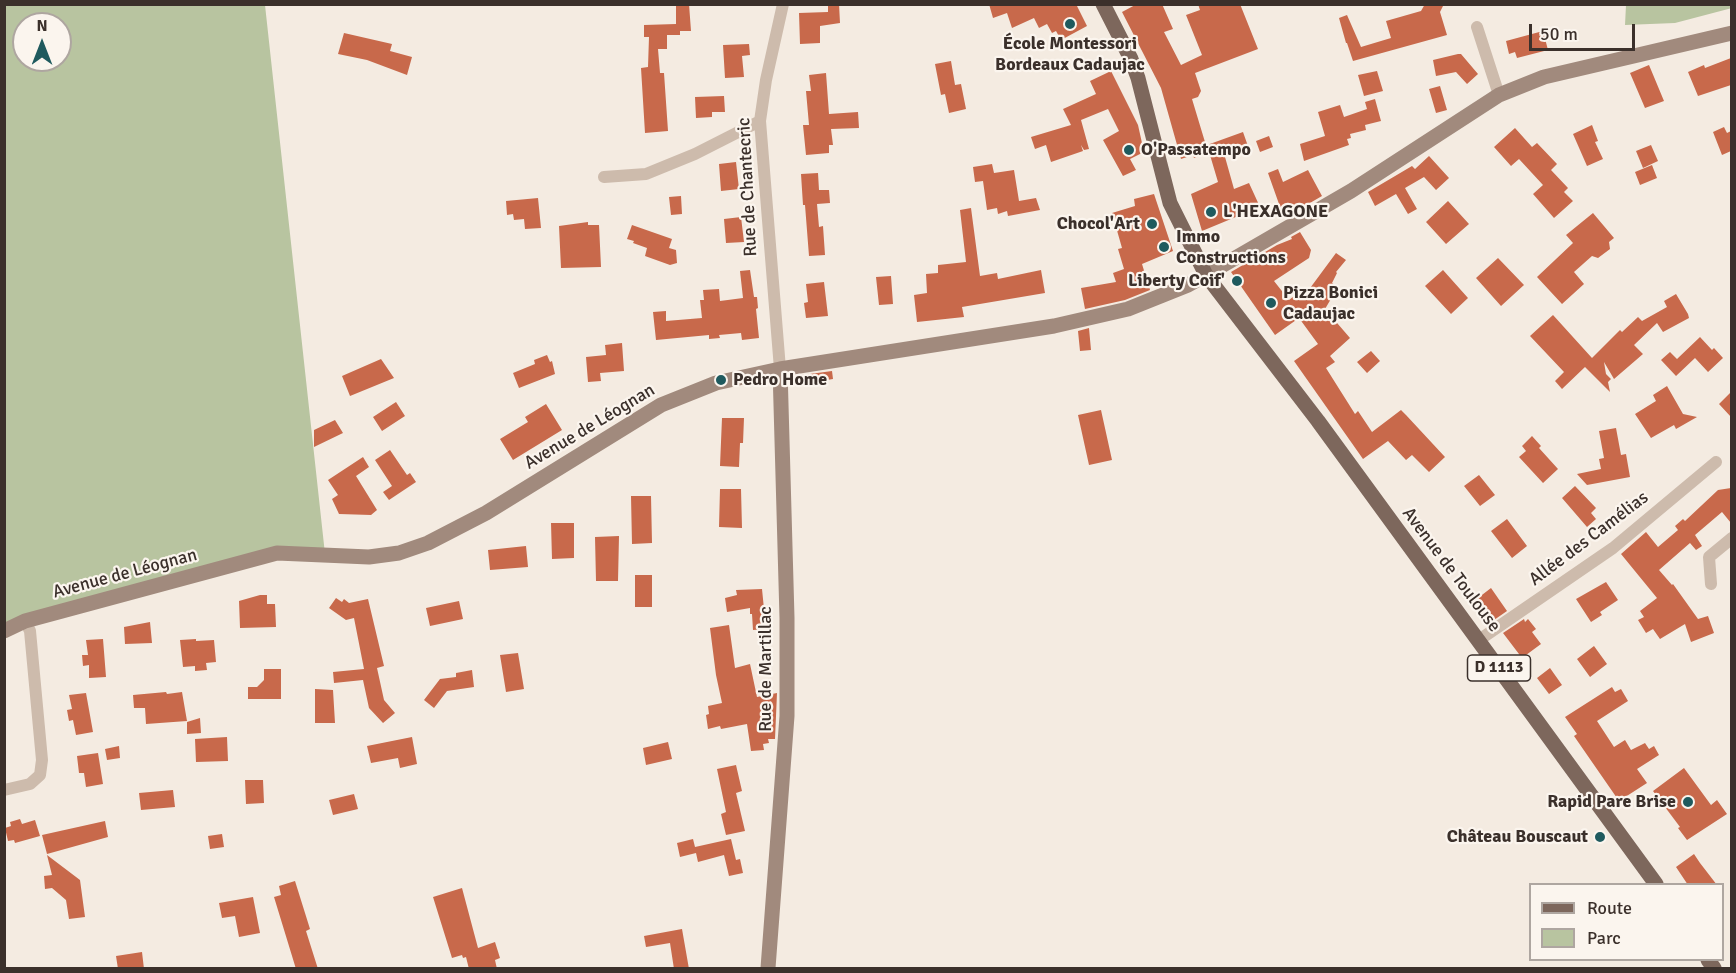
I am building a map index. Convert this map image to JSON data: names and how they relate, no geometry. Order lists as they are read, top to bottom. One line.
{"streets":{"main road":["Avenue de Toulouse","D 1113"],"street":["Rue de Chantecric","Avenue de Léognan","Allée des Camélias","Rue de Martillac"]},"crossings":[["Rue de Chantecric","Avenue de Léognan"],["Rue de Chantecric","Rue de Martillac"],["Avenue de Léognan","Avenue de Toulouse"],["Avenue de Léognan","D 1113"],["Avenue de Léognan","Rue de Martillac"],["Allée des Camélias","Avenue de Toulouse"],["Avenue de Toulouse","D 1113"]],"places":["École Montessori Bordeaux Cadaujac","O'Passatempo","L'HEXAGONE","Chocol'Art","Immo Constructions","Liberty Coif'","Pizza Bonici Cadaujac","Pedro Home","Rapid Pare Brise","Château Bouscaut"],"legend":["Route","Parc"],"scale_bar":"50 m","north":"top"}
